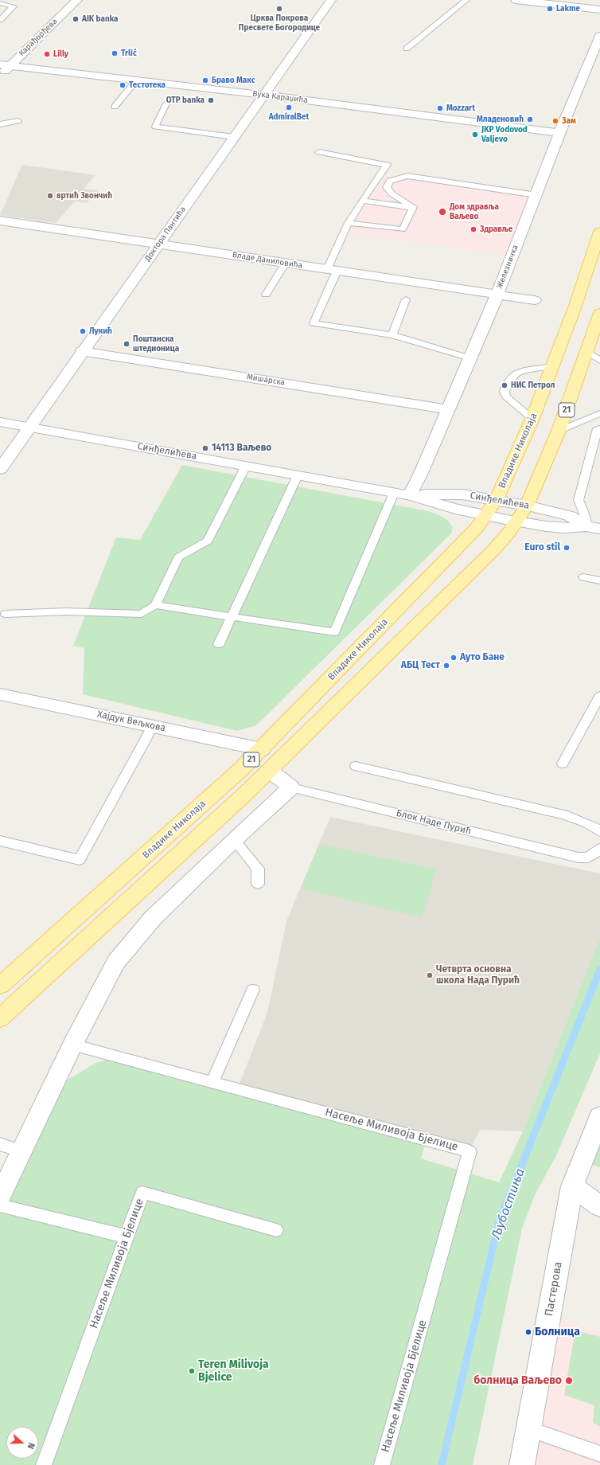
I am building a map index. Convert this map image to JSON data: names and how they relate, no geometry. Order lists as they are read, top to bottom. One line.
{"streets":{"main road":["21","Владике Николаја"],"street":["Карађорђева","Вука Караџића","Доктора Пантића","Владе Даниловића","Железничка","Мишарска","Синђелићева","Хајдук Вељкова","Блок Наде Пурић","Пастерова"],"lane":["Насеље Миливоја Бјелице"]},"crossings":[["Карађорђева","Вука Караџића"],["Вука Караџића","Доктора Пантића"],["Вука Караџића","Железничка"],["Доктора Пантића","Владе Даниловића"],["Доктора Пантића","Мишарска"],["Доктора Пантића","Синђелићева"],["Владе Даниловића","Железничка"],["Железничка","Мишарска"],["Железничка","Синђелићева"],["21","Синђелићева"],["21","Блок Наде Пурић"],["Владике Николаја","Синђелићева"],["Владике Николаја","Хајдук Вељкова"]],"water":["Љубостиња"],"places":["Црква Покрова Пресвете Богородице","Lakme","AIK banka","Trlić","Lilly","Браво Макс","Тестотека","OTP banka","AdmiralBet","Mozzart","Младеновић","Зам","JKP Vodovod Valjevo","вртић Звончић","Дом здравља Ваљево","Здравље","Лукић","Поштанска штедионица","НИС Петрол","14113 Ваљево","Euro stil","Ауто Бане","АБЦ Тест","Четврта основна школа Нада Пурић","Болница","Teren Milivoja Bjelice","болница Ваљево"],"north":"right"}
